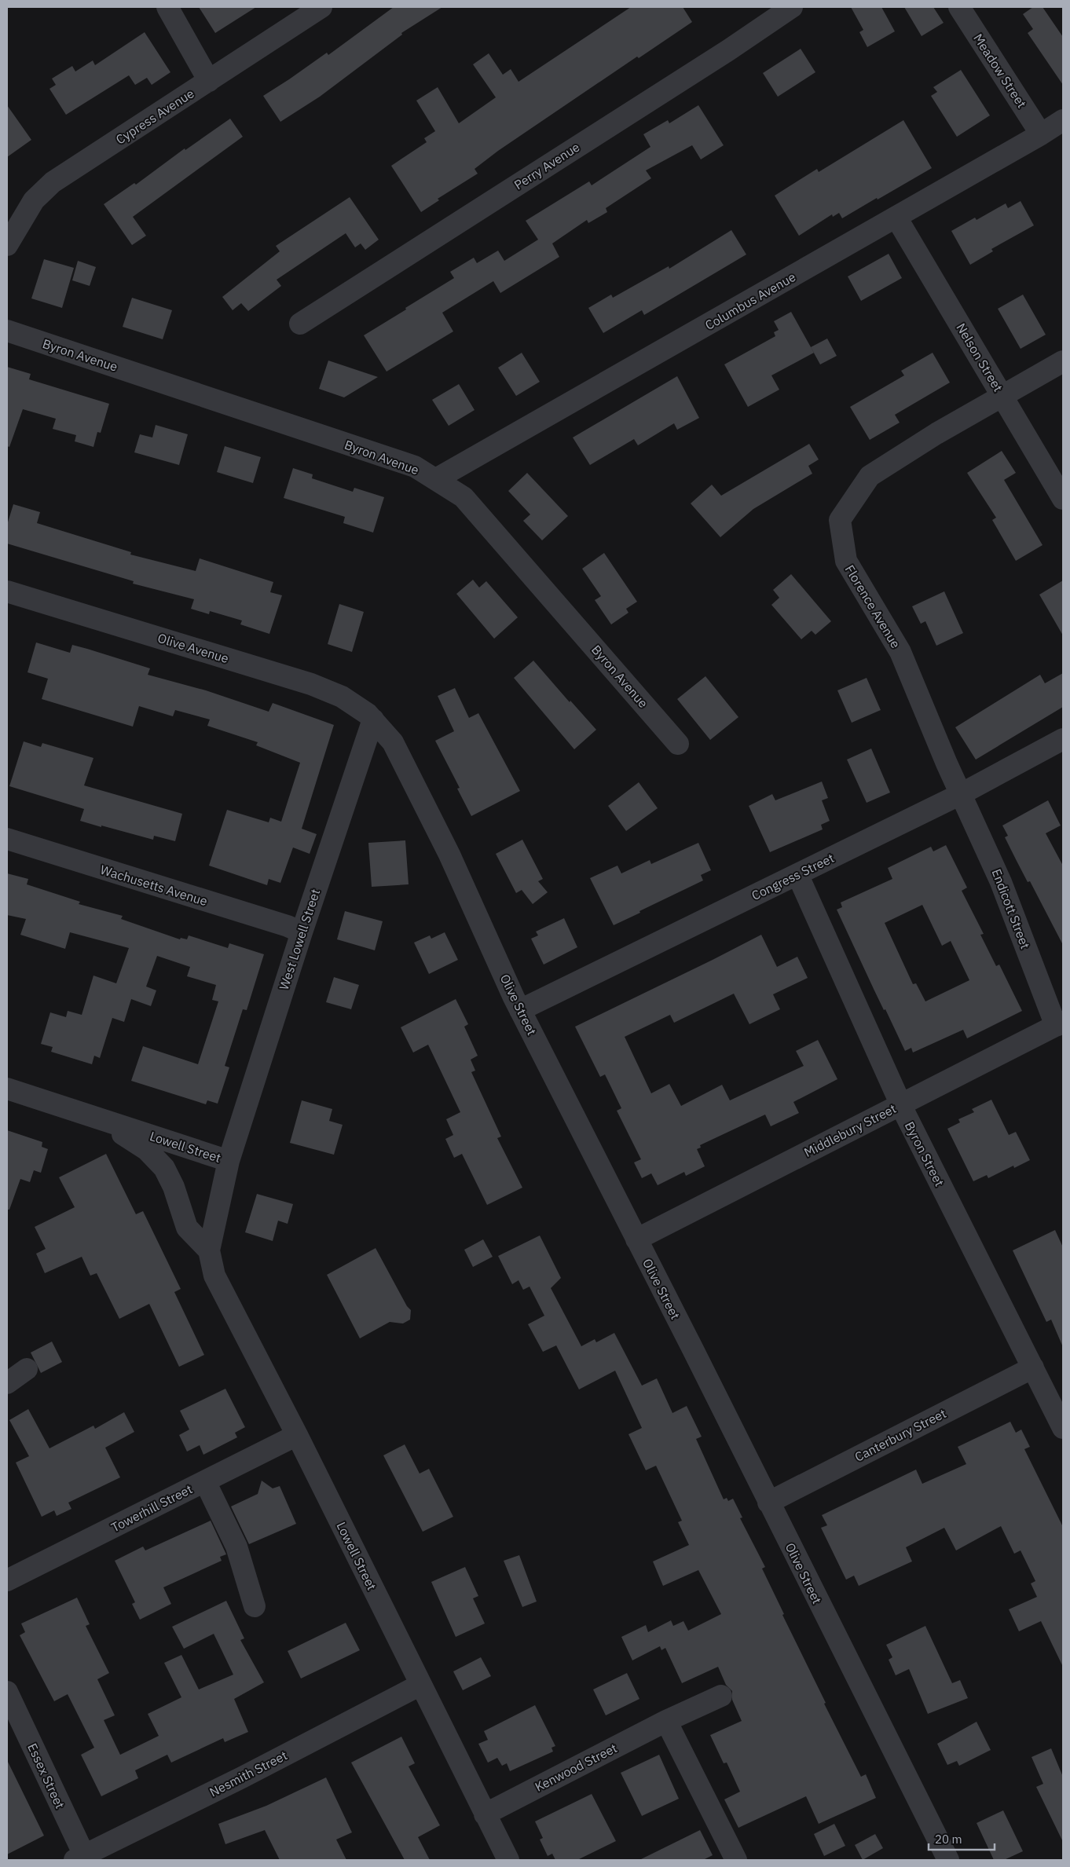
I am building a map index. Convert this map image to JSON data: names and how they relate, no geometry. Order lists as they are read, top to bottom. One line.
{"streets":{"street":["Meadow Street","Cypress Avenue","Perry Avenue","Columbus Avenue","Byron Avenue","Nelson Street","Florence Avenue","Olive Avenue","Congress Street","Wachusetts Avenue","Endicott Street","West Lowell Street","Olive Street","Middlebury Street","Lowell Street","Byron Street","Canterbury Street","Towerhill Street","Kenwood Street","Nesmith Street","Essex Street"]},"crossings":[["Meadow Street","Columbus Avenue"],["Columbus Avenue","Byron Avenue"],["Columbus Avenue","Nelson Street"],["Nelson Street","Florence Avenue"],["Florence Avenue","Congress Street"],["Florence Avenue","Endicott Street"],["Olive Avenue","West Lowell Street"],["Olive Avenue","Olive Street"],["Congress Street","Endicott Street"],["Congress Street","Olive Street"],["Congress Street","Byron Street"],["Wachusetts Avenue","West Lowell Street"],["Endicott Street","Middlebury Street"],["West Lowell Street","Olive Street"],["West Lowell Street","Lowell Street"],["Olive Street","Middlebury Street"],["Olive Street","Canterbury Street"],["Middlebury Street","Byron Street"],["Lowell Street","Towerhill Street"],["Lowell Street","Kenwood Street"],["Lowell Street","Nesmith Street"],["Byron Street","Canterbury Street"],["Nesmith Street","Essex Street"]],"scale_bar":"20 m"}
